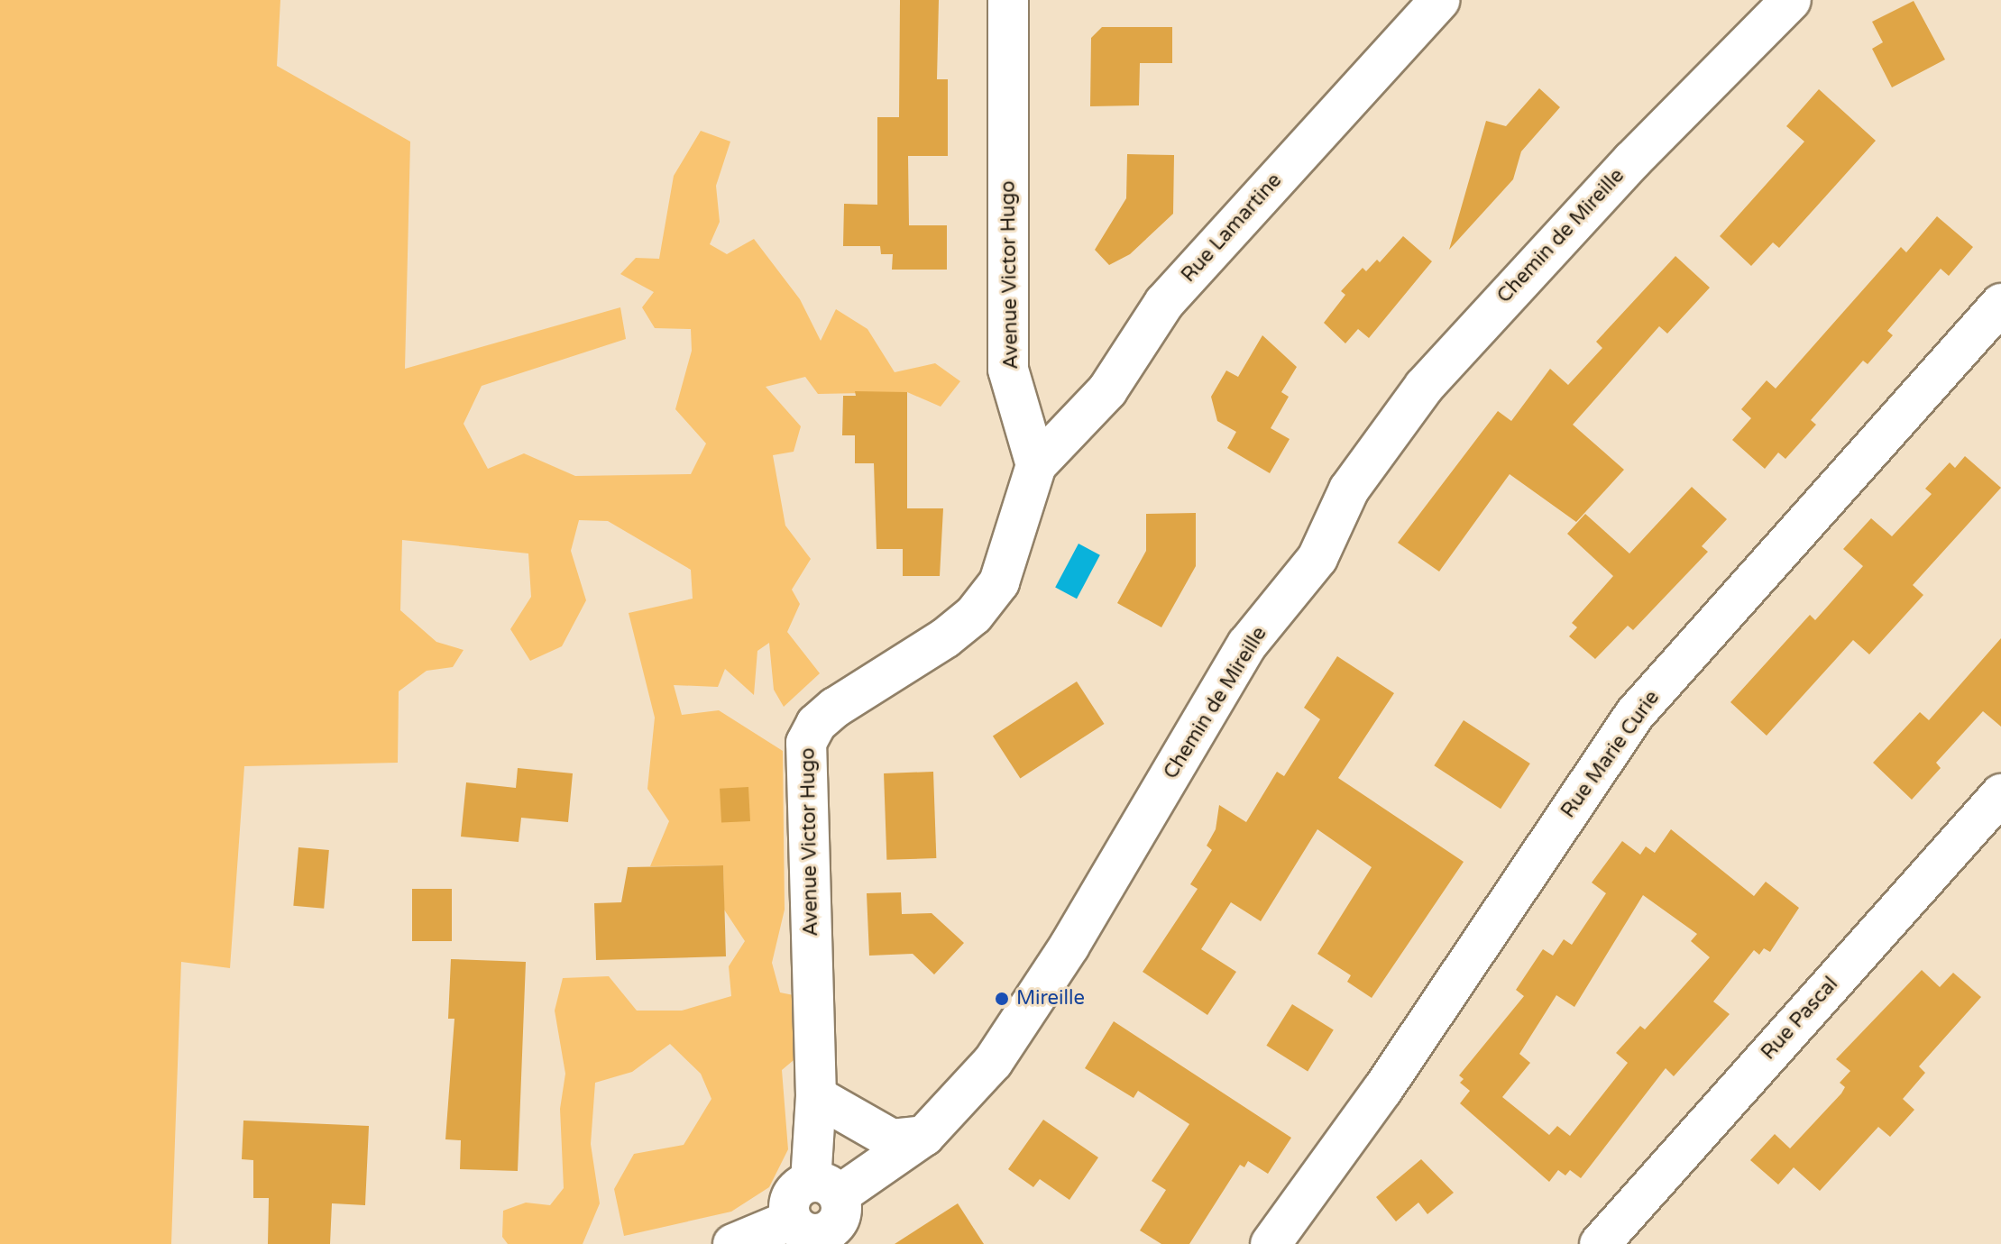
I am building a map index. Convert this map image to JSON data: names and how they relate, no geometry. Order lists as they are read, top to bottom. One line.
{"streets":{"street":["Rue Lamartine","Chemin de Mireille","Avenue Victor Hugo","Rue Marie Curie","Rue Pascal"]},"crossings":[["Rue Lamartine","Avenue Victor Hugo"],["Chemin de Mireille","Avenue Victor Hugo"]],"places":["Mireille"]}
